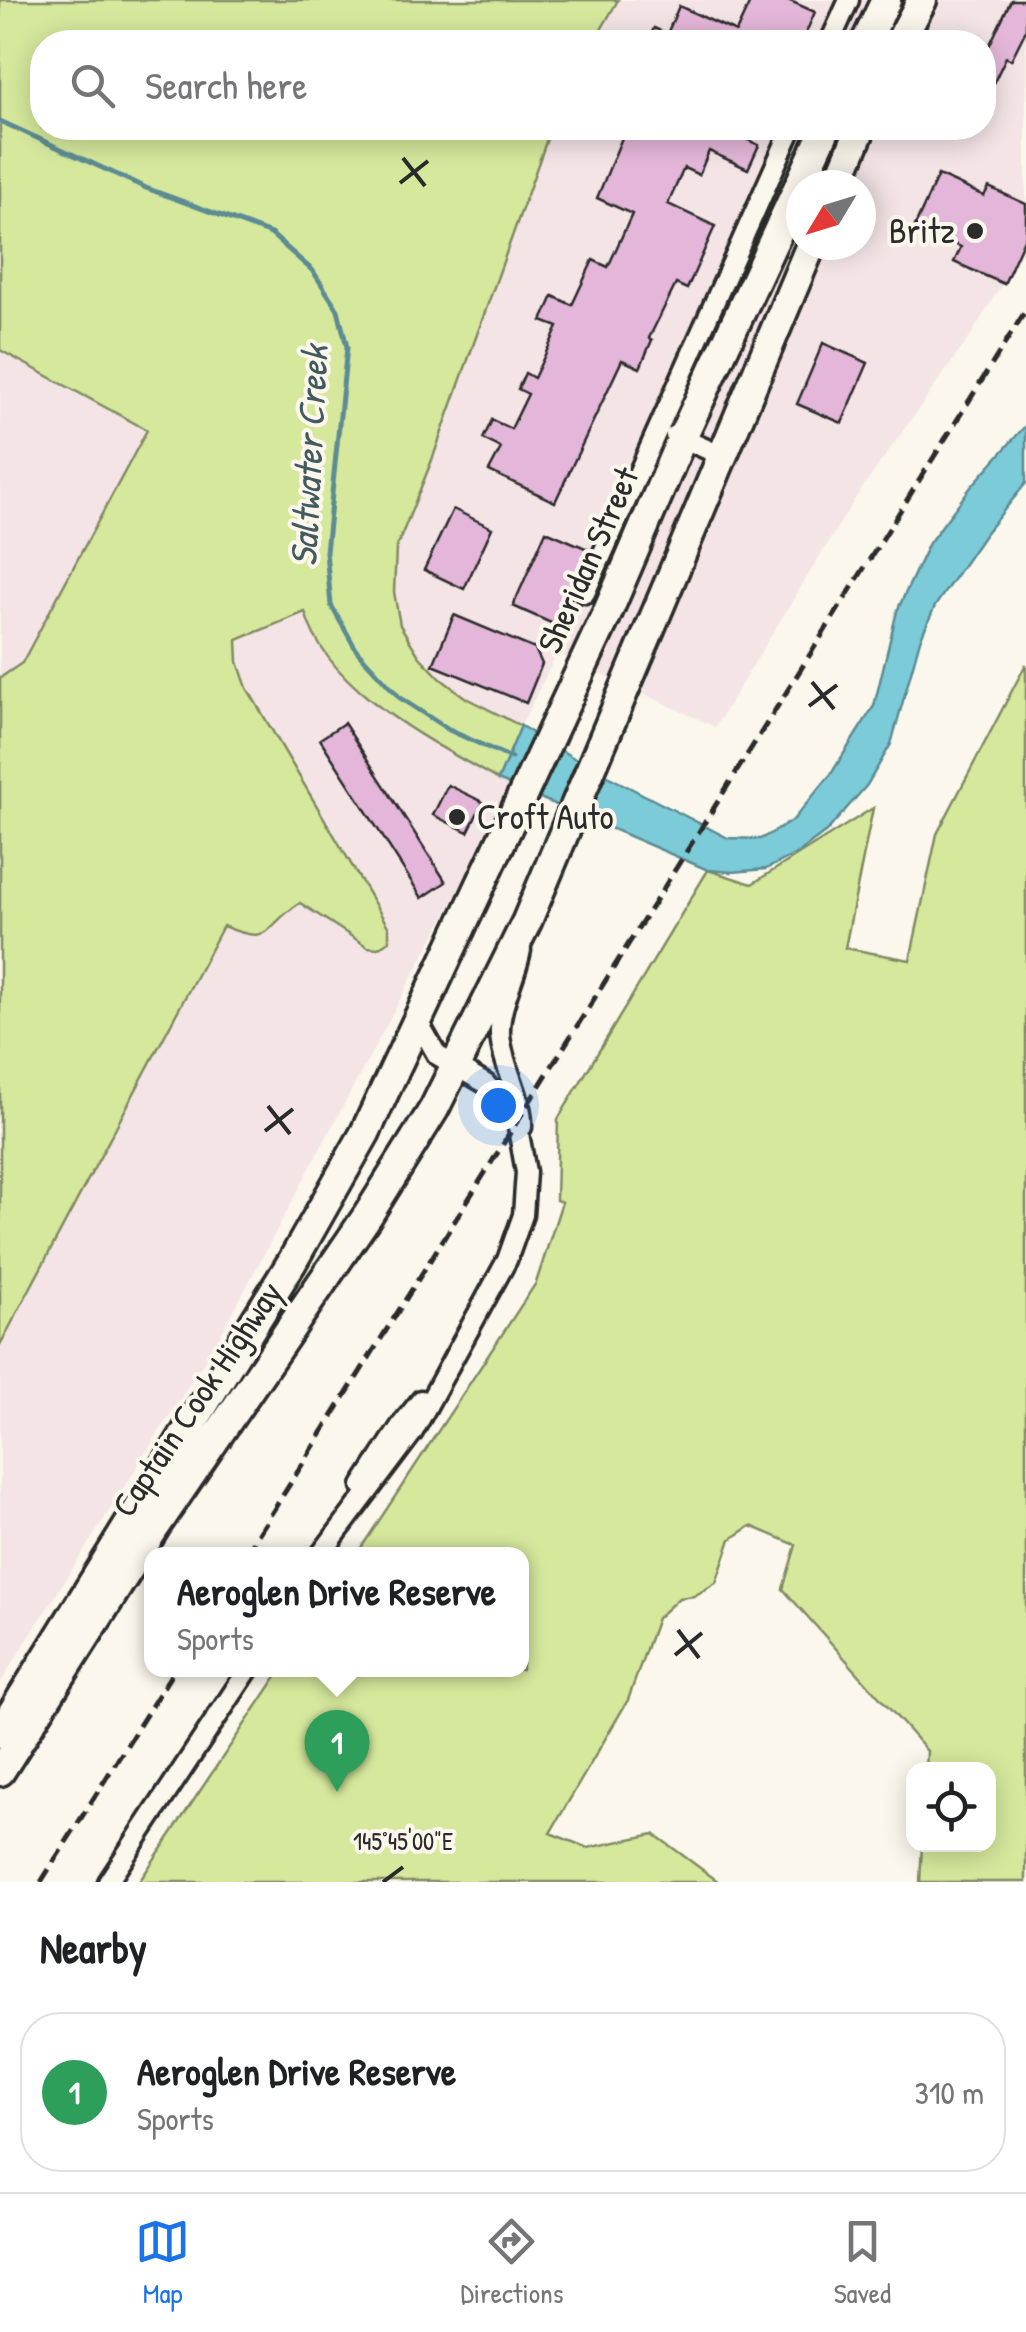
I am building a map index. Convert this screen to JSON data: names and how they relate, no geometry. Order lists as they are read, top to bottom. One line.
{"streets":{"highway":["Sheridan Street","Captain Cook Highway"]},"crossings":[["Sheridan Street","Captain Cook Highway"]],"water":["Saltwater Creek"],"places":["Britz","Croft Auto"],"north":"bottom left","page":{"search":"Search here","popup":["Aeroglen Drive Reserve","Sports"],"pins":"1","heading":"Nearby","list":[{"mark":"1","name":"Aeroglen Drive Reserve","note":"Sports","value":"310 m"}],"nav":["Map","Directions","Saved"]},"coordinates":["145°45'00\"E"]}
